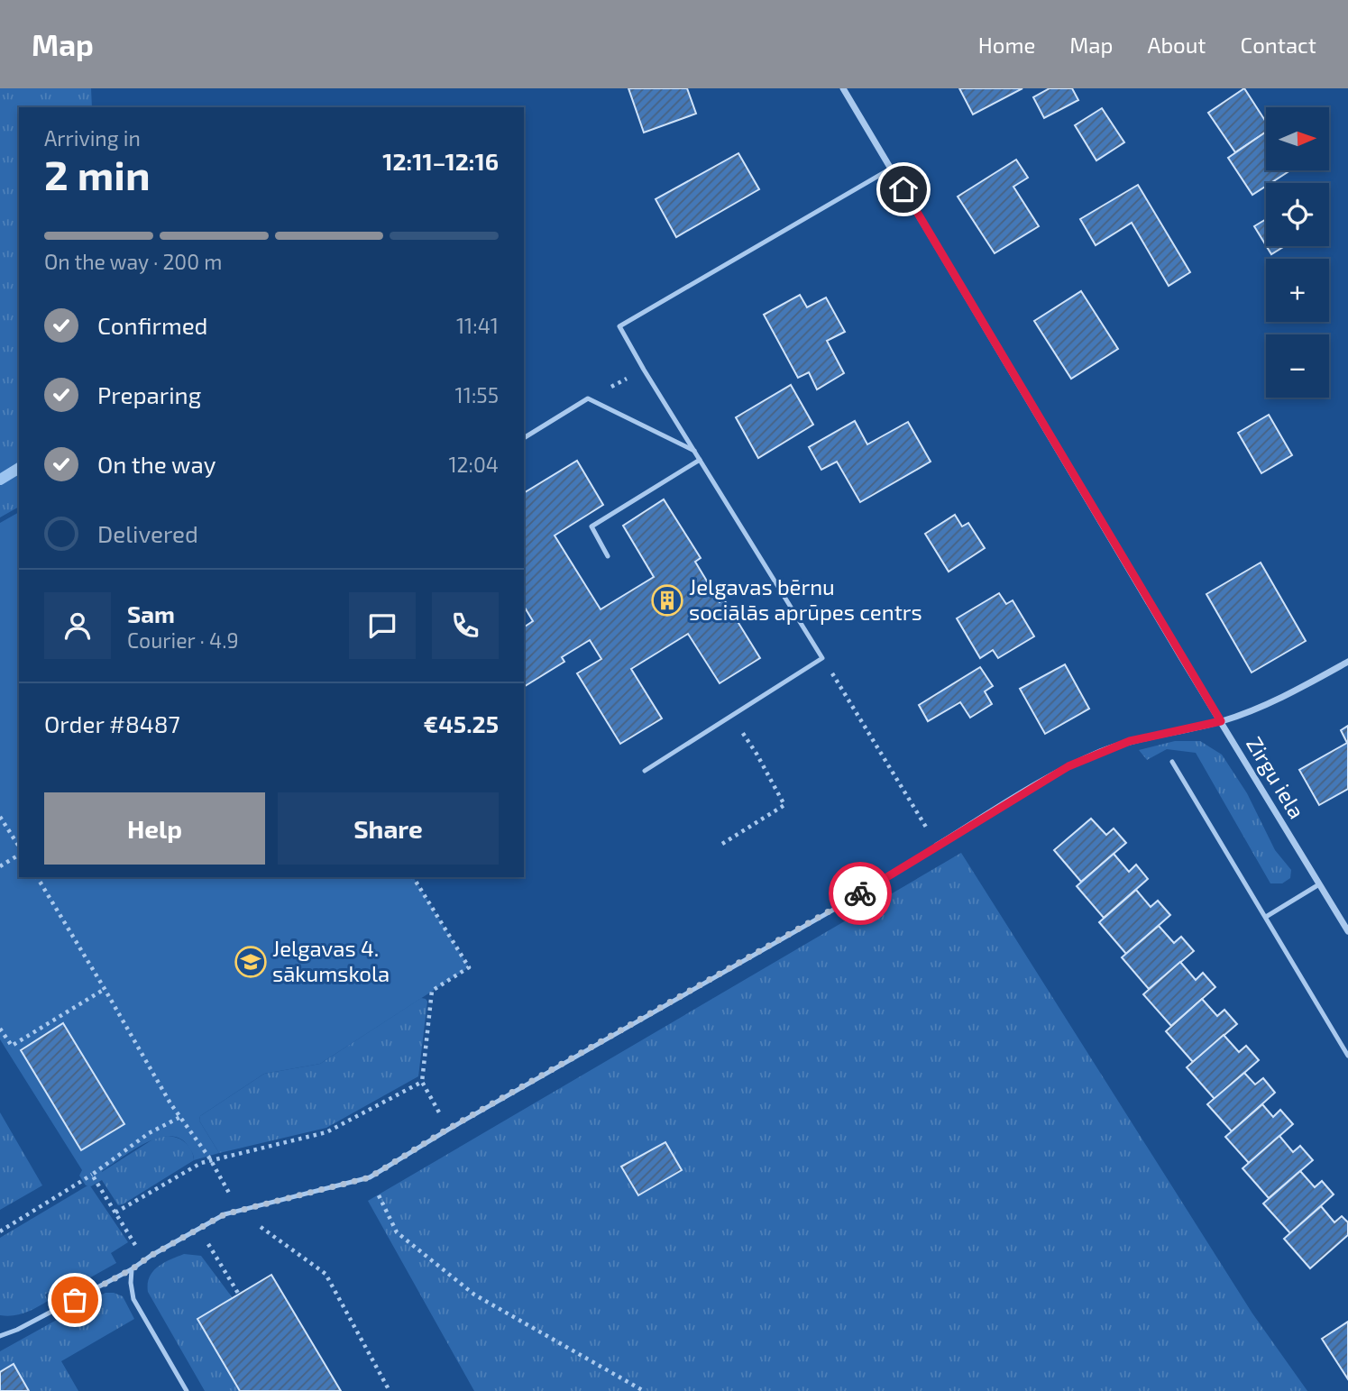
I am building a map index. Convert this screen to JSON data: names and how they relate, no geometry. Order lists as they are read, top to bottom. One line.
{"streets":{"street":["Zirgu iela"]},"places":{"building":["Jelgavas bērnu sociālās aprūpes centrs"],"school or university":["Jelgavas 4. sākumskola"]},"north":"right","page":{"header":"Map","nav":["Home","Map","About","Contact"],"map_buttons":["+","−"],"heading":["2 min","Arriving in","12:11–12:16"],"panel":["Sam","Courier · 4.9","Order #8487","€45.25"],"bar":"On the way · 200 m","list":[["Confirmed","11:41"],["Preparing","11:55"],["On the way","12:04"],"Delivered"],"buttons":["Help","Share"]}}
